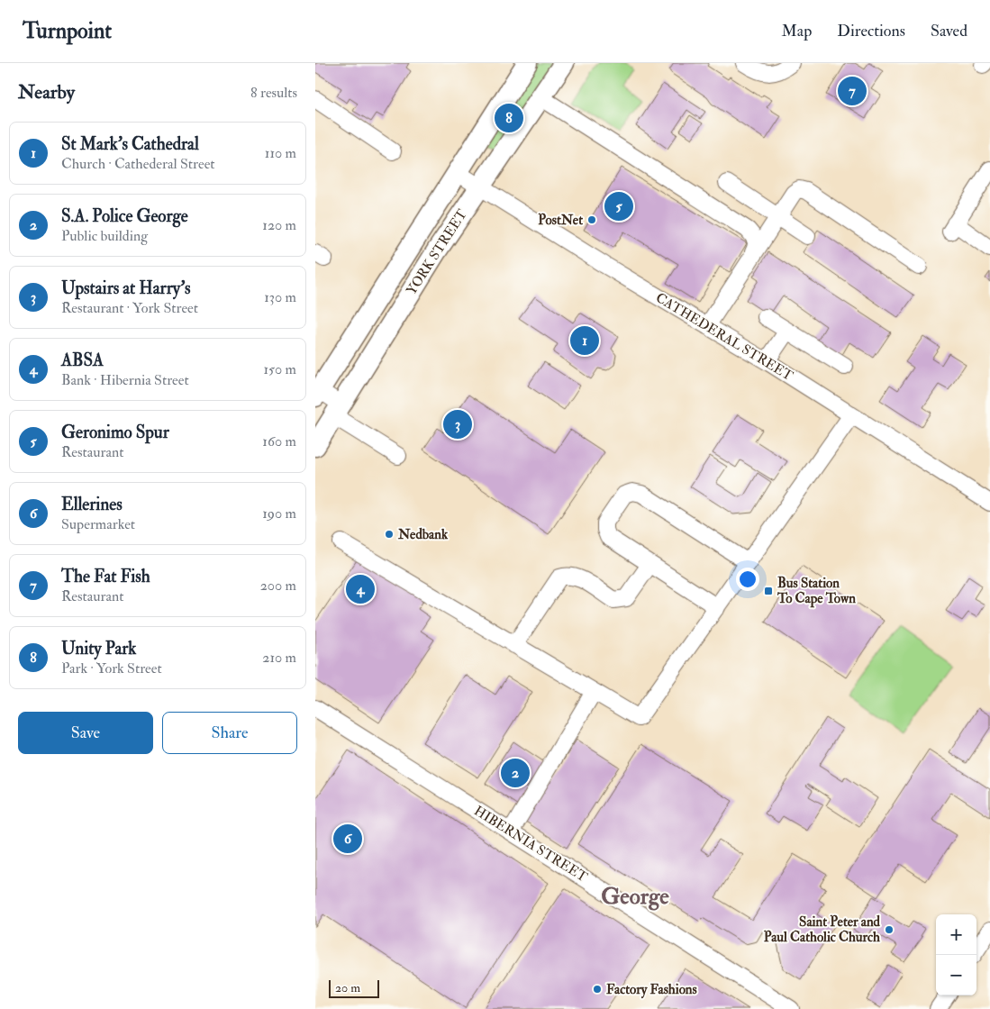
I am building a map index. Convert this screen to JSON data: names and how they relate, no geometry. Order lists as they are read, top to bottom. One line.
{"streets":{"main road":["YORK STREET"],"street":["CATHEDERAL STREET","HIBERNIA STREET"]},"crossings":[["YORK STREET","CATHEDERAL STREET"]],"districts":["George"],"places":{"other":["PostNet","Nedbank","Saint Peter and Paul Catholic Church","Factory Fashions"],"transit":["Bus Station To Cape Town"]},"scale_bar":"20 m","page":{"header":"Turnpoint","nav":["Map","Directions","Saved"],"heading":["Nearby","8 results"],"pins":["7","8","5","1","3","4","2","6"],"list":[{"mark":"1","name":"St Mark's Cathedral","note":"Church · Cathederal Street","value":"110 m"},{"mark":"2","name":"S.A. Police George","note":"Public building","value":"120 m"},{"mark":"3","name":"Upstairs at Harry's","note":"Restaurant · York Street","value":"130 m"},{"mark":"4","name":"ABSA","note":"Bank · Hibernia Street","value":"150 m"},{"mark":"5","name":"Geronimo Spur","note":"Restaurant","value":"160 m"},{"mark":"6","name":"Ellerines","note":"Supermarket","value":"190 m"},{"mark":"7","name":"The Fat Fish","note":"Restaurant","value":"200 m"},{"mark":"8","name":"Unity Park","note":"Park · York Street","value":"210 m"}],"buttons":["Save","Share"],"map_buttons":["+","−"],"scale":"20 m"}}
